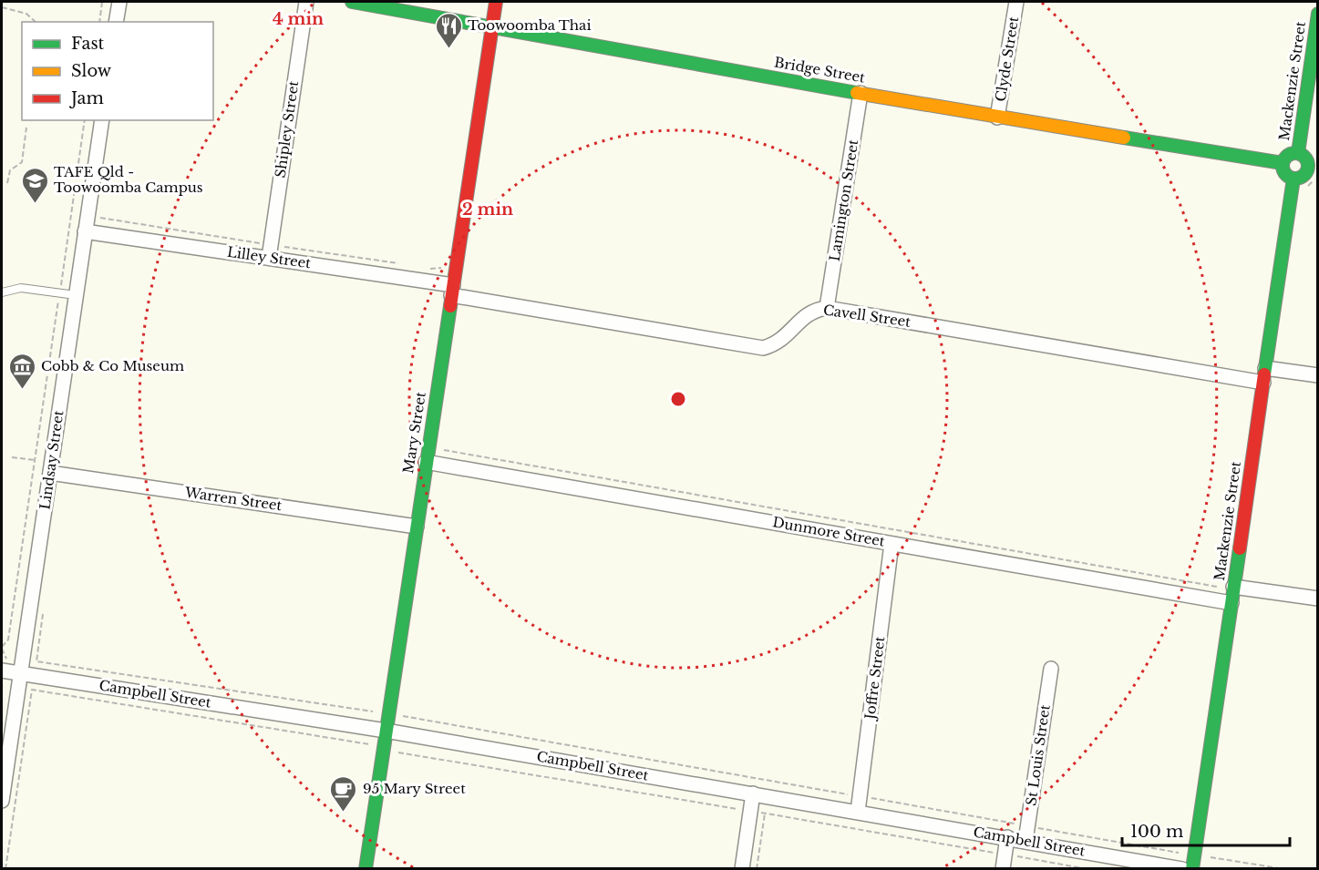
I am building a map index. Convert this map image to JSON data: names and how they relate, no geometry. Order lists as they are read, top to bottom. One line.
{"streets":{"street":["Clyde Street","Bridge Street","Mackenzie Street","Shipley Street","Lamington Street","Lilley Street","Cavell Street","Mary Street","Lindsay Street","Warren Street","Dunmore Street","Joffre Street","Campbell Street","St Louis Street"]},"crossings":[["Clyde Street","Bridge Street"],["Bridge Street","Mackenzie Street"],["Bridge Street","Lamington Street"],["Bridge Street","Mary Street"],["Mackenzie Street","Cavell Street"],["Mackenzie Street","Dunmore Street"],["Shipley Street","Lilley Street"],["Lamington Street","Cavell Street"],["Lilley Street","Cavell Street"],["Lilley Street","Mary Street"],["Lilley Street","Lindsay Street"],["Cavell Street","Mary Street"],["Mary Street","Warren Street"],["Mary Street","Dunmore Street"],["Mary Street","Campbell Street"],["Lindsay Street","Warren Street"],["Lindsay Street","Campbell Street"],["Dunmore Street","Joffre Street"],["Joffre Street","Campbell Street"],["Campbell Street","St Louis Street"]],"places":{"restaurant":["Toowoomba Thai"],"school or university":["TAFE Qld - Toowoomba Campus"],"museum":["Cobb & Co Museum"],"cafe":["95 Mary Street"]},"legend":["Fast","Slow","Jam"],"scale_bar":"100 m","rings":["4 min","2 min"]}
